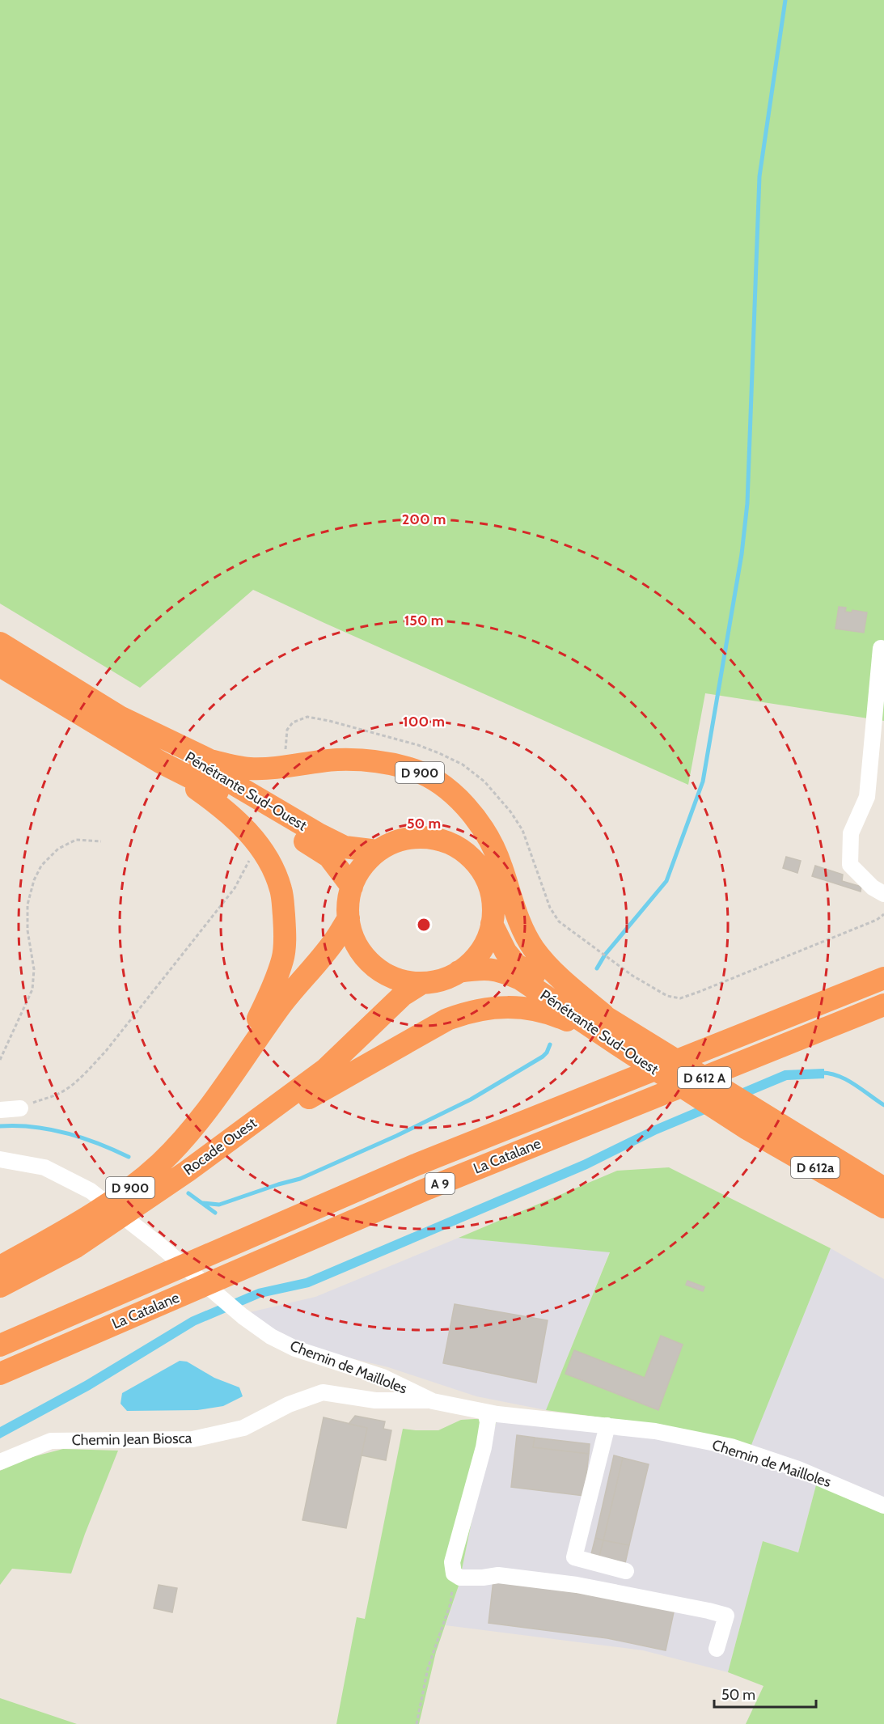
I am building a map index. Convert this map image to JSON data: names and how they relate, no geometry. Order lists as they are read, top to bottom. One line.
{"streets":{"highway":["D 900","Pénétrante Sud-Ouest","D 612 A","Rocade Ouest","La Catalane","D 612a","A 9"],"street":["Chemin de Mailloles","Chemin Jean Biosca"]},"crossings":[["Pénétrante Sud-Ouest","Rocade Ouest"],["Pénétrante Sud-Ouest","D 612a"],["Chemin de Mailloles","Chemin Jean Biosca"]],"scale_bar":"50 m","rings":["200 m","150 m","100 m","50 m"]}
